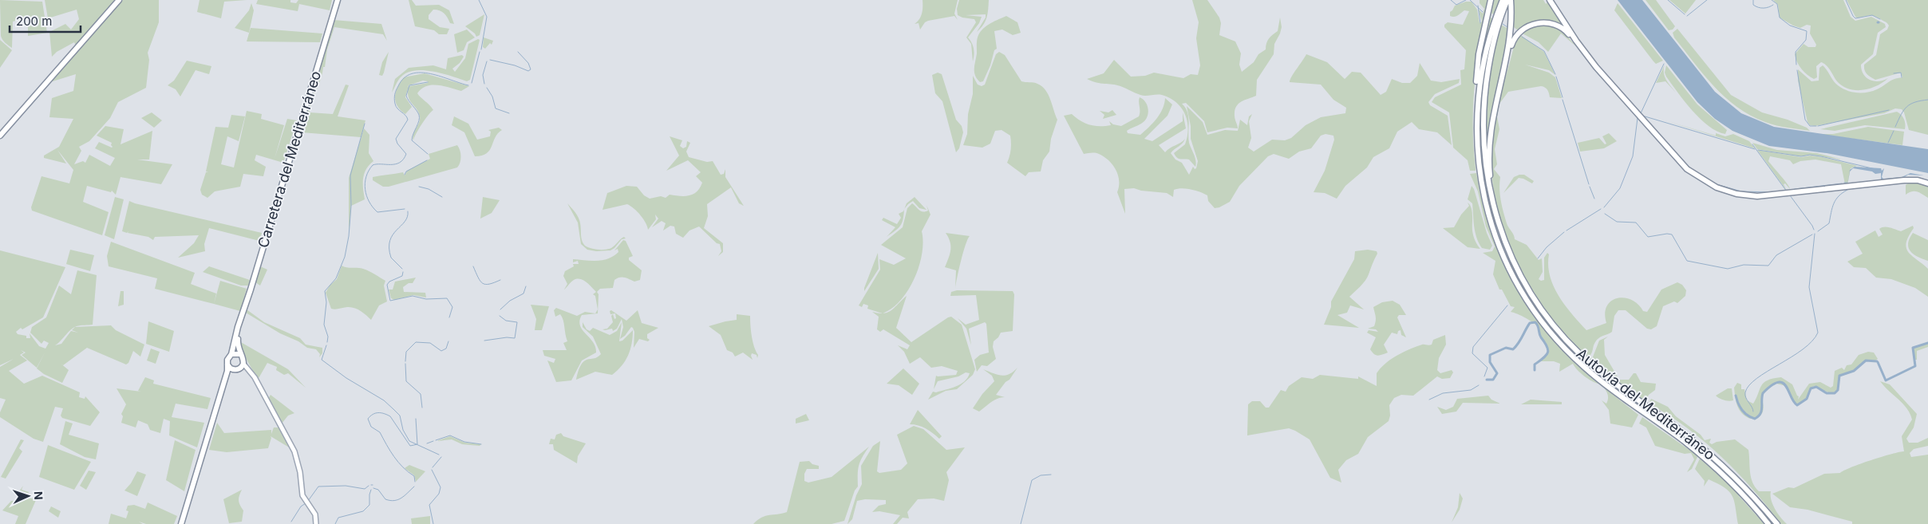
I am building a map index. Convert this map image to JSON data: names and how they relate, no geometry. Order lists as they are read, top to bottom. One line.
{"streets":{"highway":["Carretera del Mediterráneo","Autovía del Mediterráneo"]},"scale_bar":"200 m","north":"right"}
